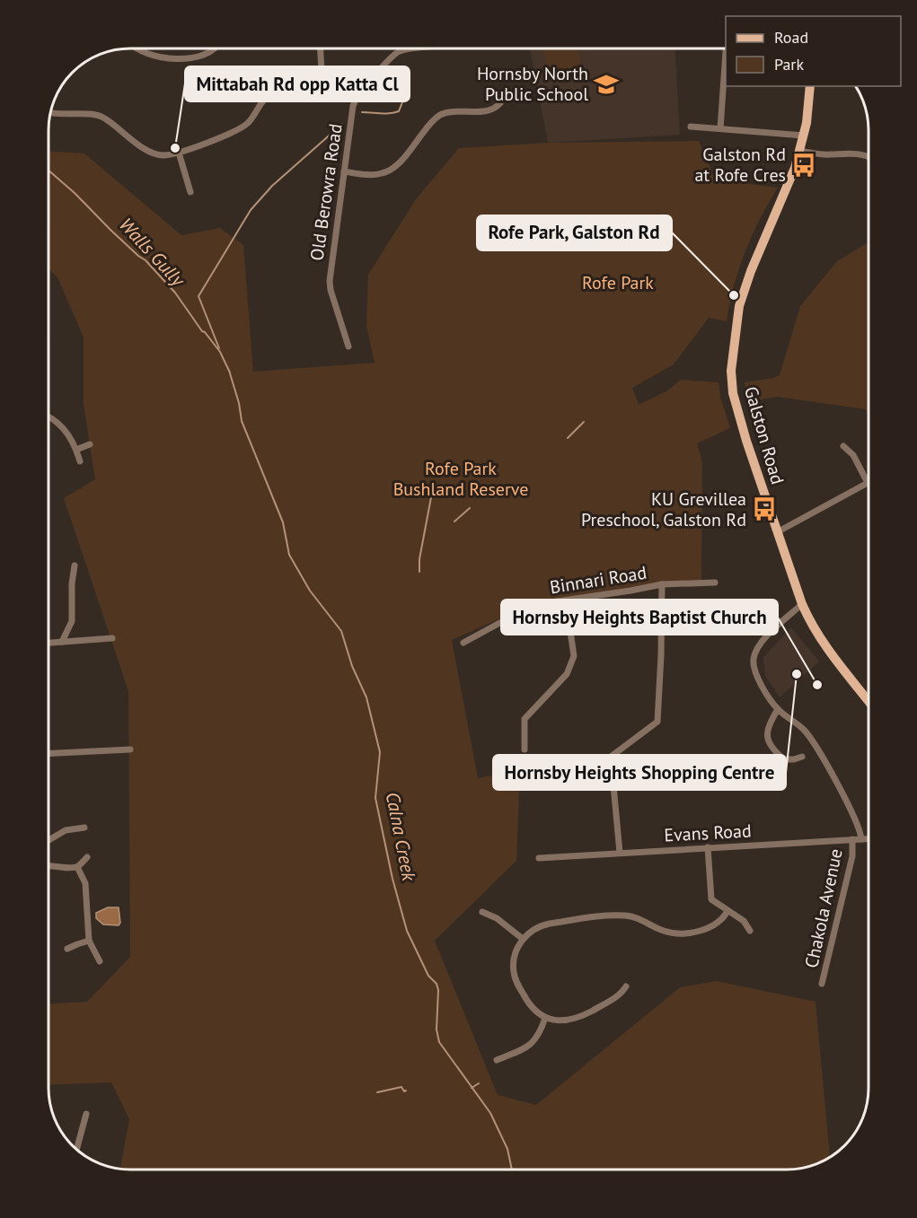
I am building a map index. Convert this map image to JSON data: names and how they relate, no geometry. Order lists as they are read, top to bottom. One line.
{"streets":{"main road":["Galston Road"],"street":["Old Berowra Road","Binnari Road","Evans Road","Chakola Avenue"]},"crossings":[["Evans Road","Chakola Avenue"]],"water":["Walls Gully","Calna Creek"],"parks":["Rofe Park","Rofe Park Bushland Reserve"],"places":{"school or university":["Hornsby North Public School"],"other":["Mittabah Rd opp Katta Cl","Rofe Park, Galston Rd","Hornsby Heights Shopping Centre","Hornsby Heights Baptist Church"],"bus stop":["Galston Rd at Rofe Cres","KU Grevillea Preschool, Galston Rd"]},"legend":["Road","Park"]}
